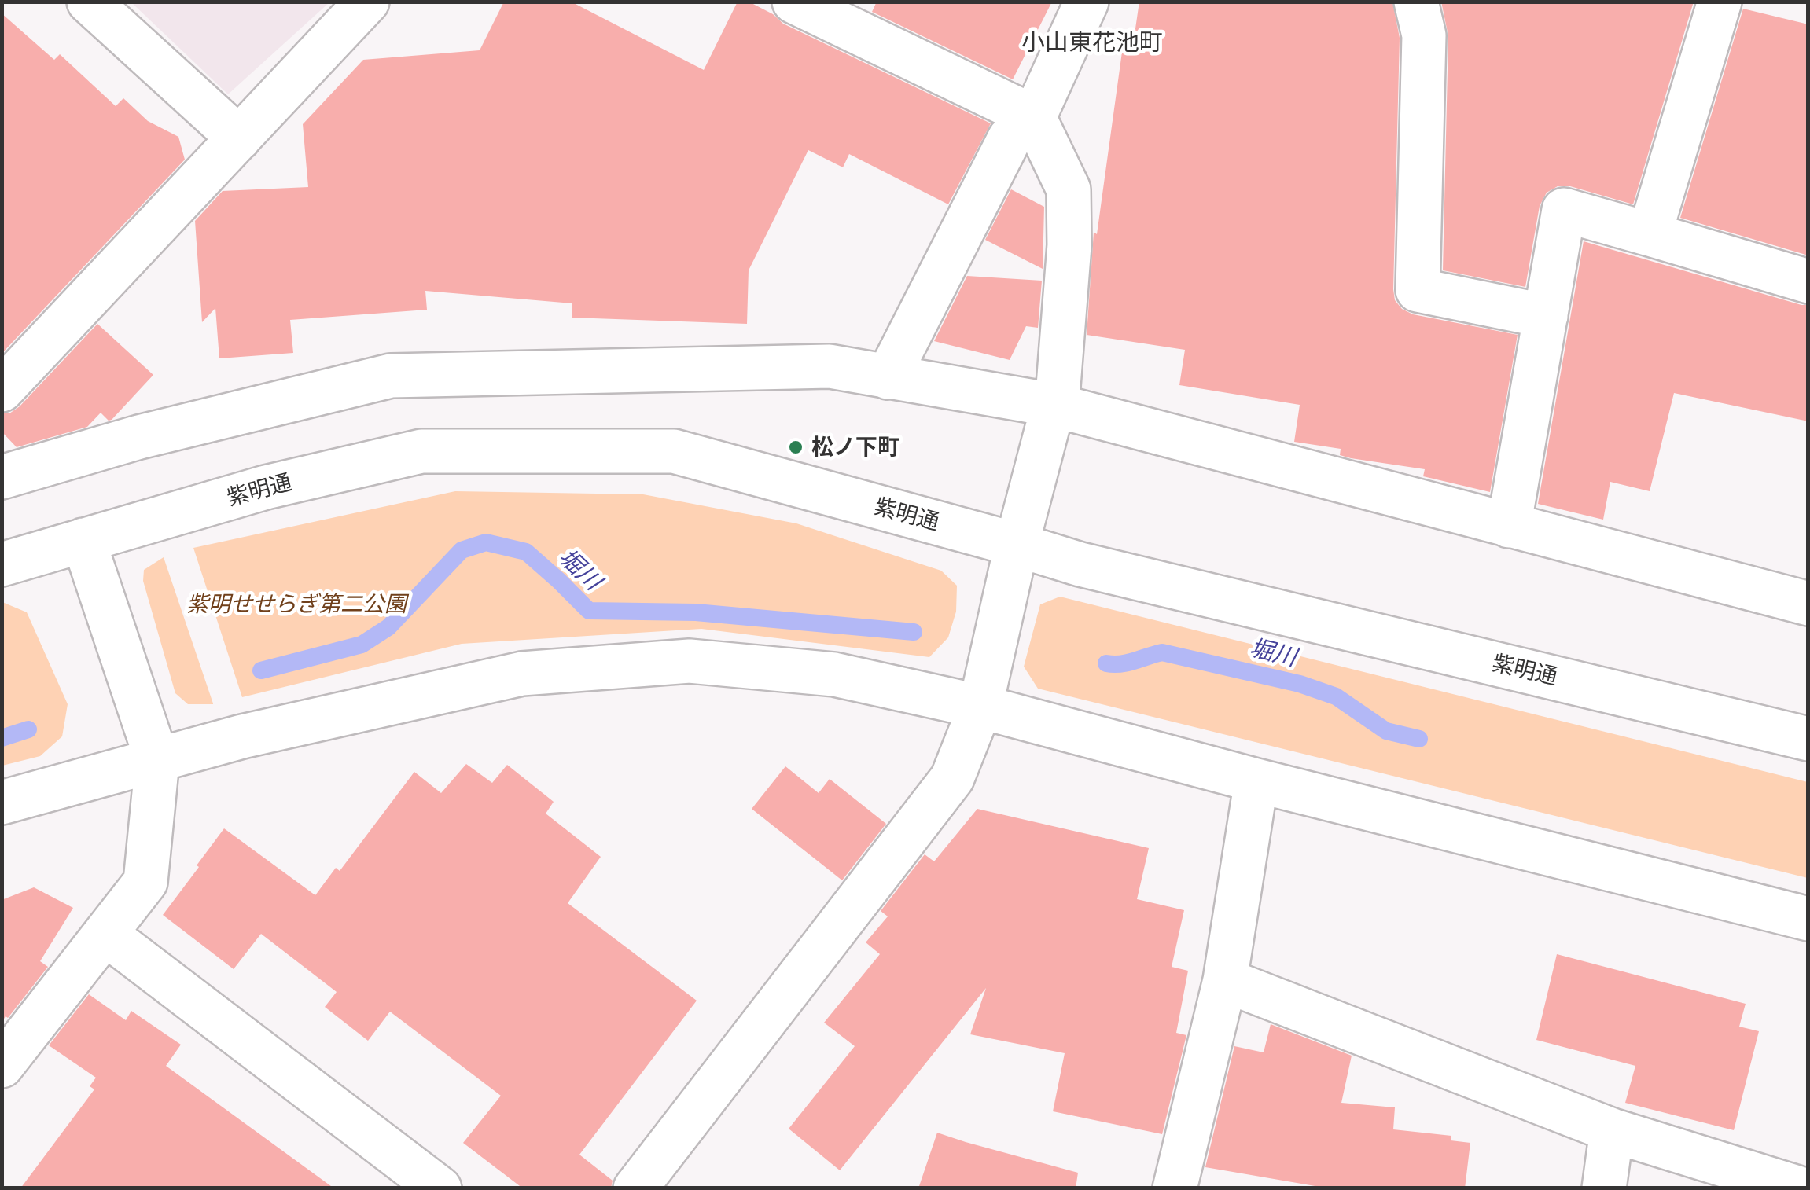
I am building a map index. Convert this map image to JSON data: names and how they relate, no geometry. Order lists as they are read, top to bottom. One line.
{"streets":{"street":["紫明通"]},"districts":["小山東花池町"],"water":["堀川"],"parks":["紫明せせらぎ第二公園"],"places":["松ノ下町"]}
